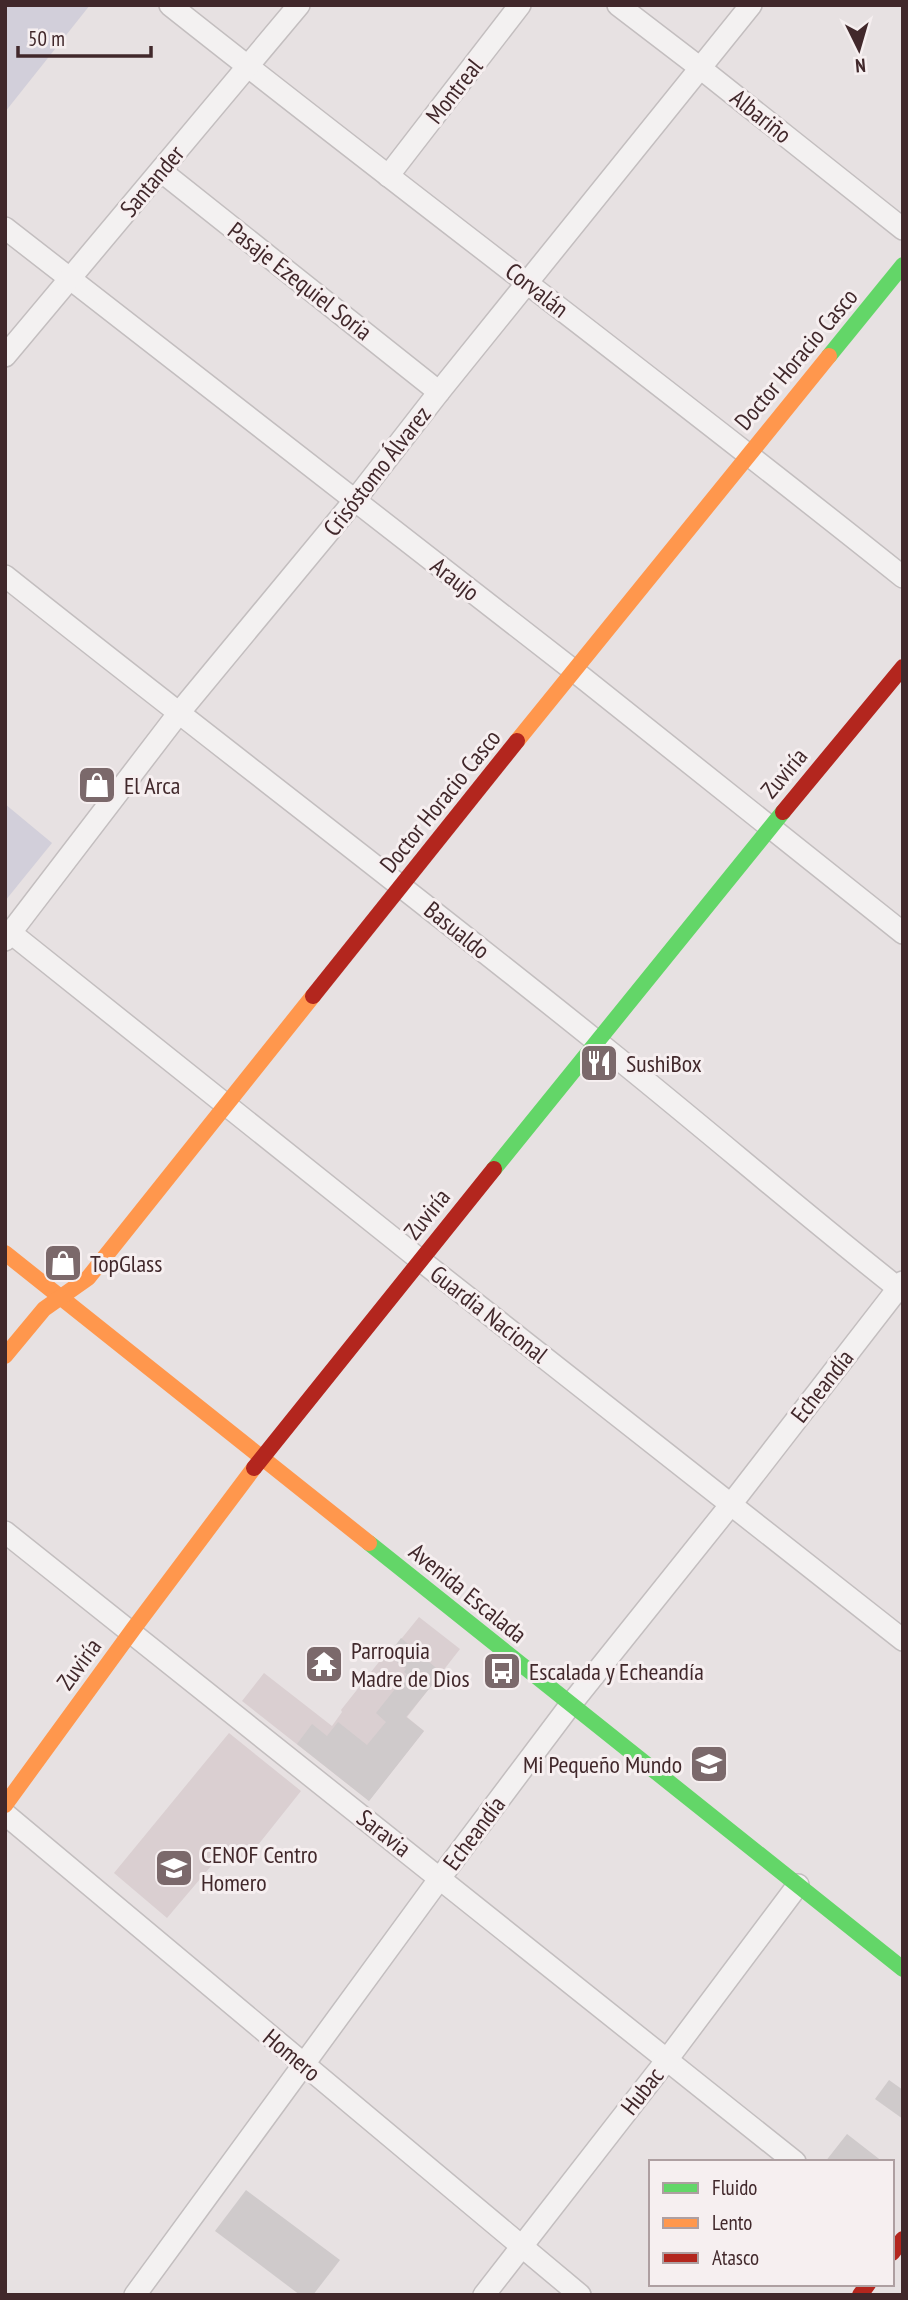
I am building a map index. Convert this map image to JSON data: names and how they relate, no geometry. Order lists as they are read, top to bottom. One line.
{"streets":{"street":["Montreal","Albariño","Santander","Pasaje Ezequiel Soria","Corvalán","Doctor Horacio Casco","Crisóstomo Álvarez","Araujo","Zuviría","Basualdo","Guardia Nacional","Echeandía","Avenida Escalada","Saravia","Homero","Hubac"]},"crossings":[["Montreal","Corvalán"],["Albariño","Crisóstomo Álvarez"],["Santander","Pasaje Ezequiel Soria"],["Santander","Corvalán"],["Santander","Araujo"],["Pasaje Ezequiel Soria","Crisóstomo Álvarez"],["Corvalán","Doctor Horacio Casco"],["Corvalán","Crisóstomo Álvarez"],["Doctor Horacio Casco","Araujo"],["Doctor Horacio Casco","Basualdo"],["Doctor Horacio Casco","Guardia Nacional"],["Doctor Horacio Casco","Avenida Escalada"],["Crisóstomo Álvarez","Araujo"],["Crisóstomo Álvarez","Basualdo"],["Crisóstomo Álvarez","Guardia Nacional"],["Araujo","Zuviría"],["Zuviría","Basualdo"],["Zuviría","Guardia Nacional"],["Zuviría","Avenida Escalada"],["Zuviría","Saravia"],["Basualdo","Echeandía"],["Guardia Nacional","Echeandía"],["Echeandía","Avenida Escalada"],["Echeandía","Saravia"],["Echeandía","Homero"],["Avenida Escalada","Hubac"],["Saravia","Hubac"],["Homero","Hubac"]],"places":{"shop":["El Arca","TopGlass"],"restaurant":["SushiBox"],"temple":["Parroquia Madre de Dios"],"bus stop":["Escalada y Echeandía"],"school or university":["Mi Pequeño Mundo","CENOF Centro Homero"]},"legend":["Fluido","Lento","Atasco"],"scale_bar":"50 m","north":"bottom"}
